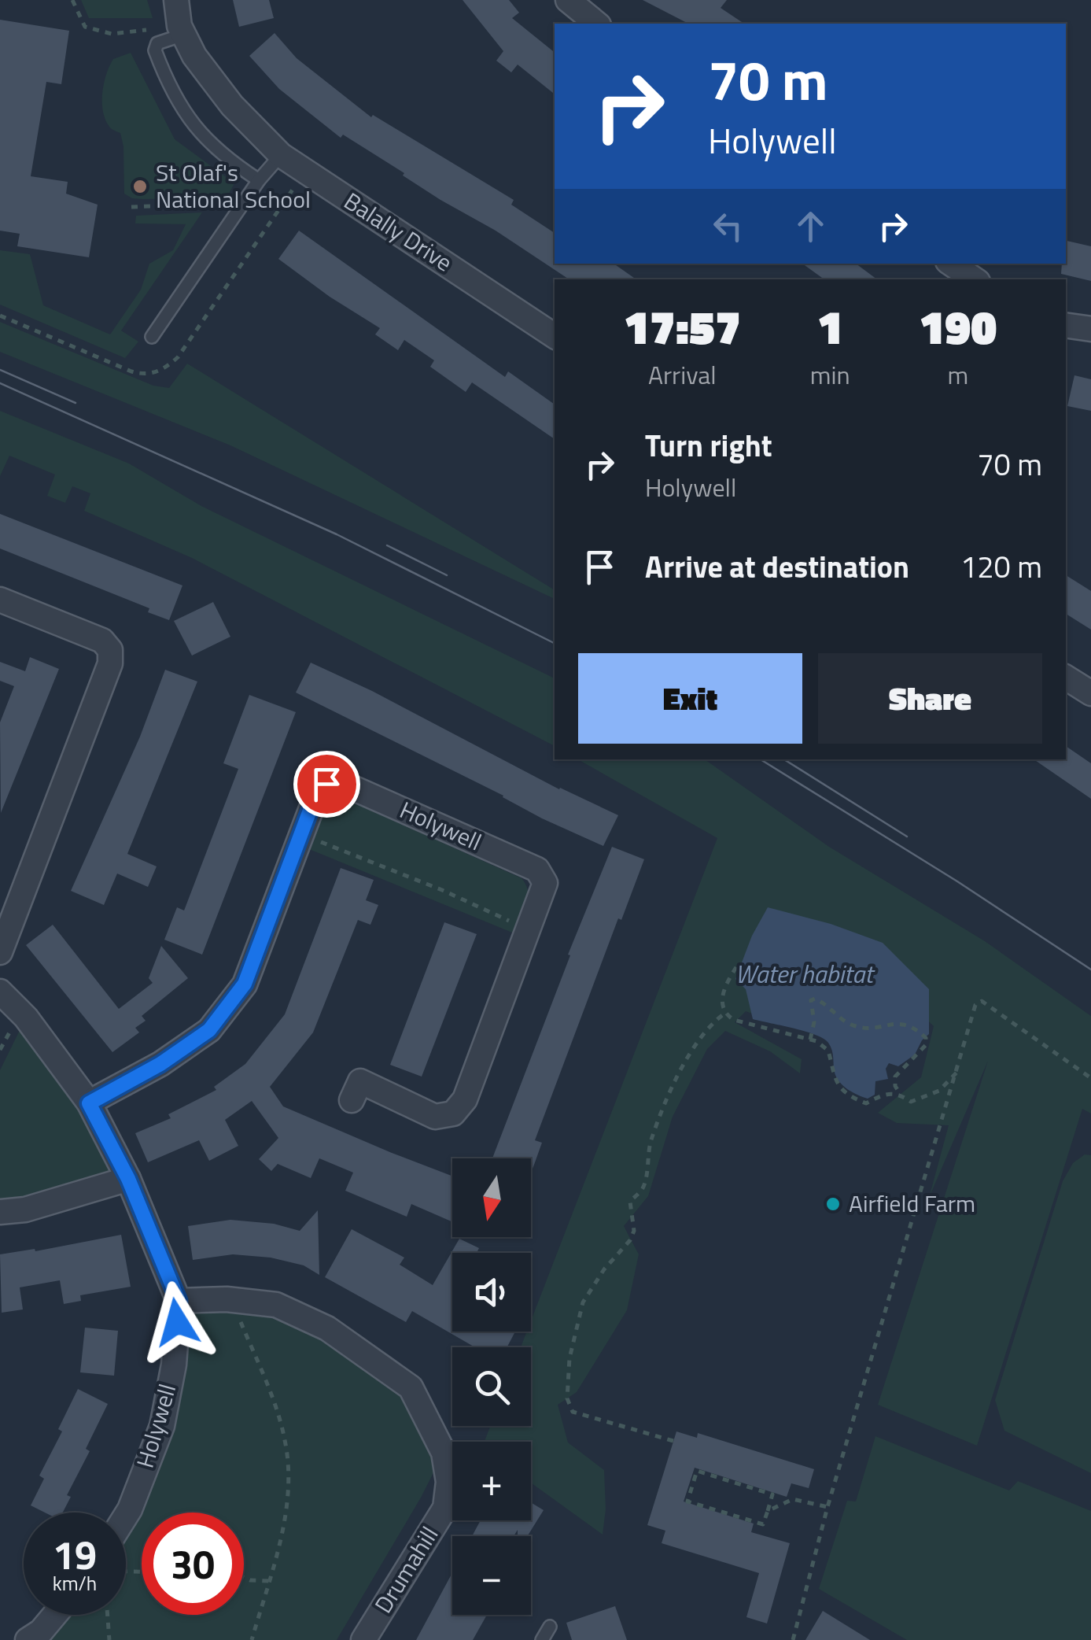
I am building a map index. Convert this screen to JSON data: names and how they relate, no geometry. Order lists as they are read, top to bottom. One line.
{"streets":{"street":["Balally Drive","Holywell","Drumahill"]},"water":["Water habitat"],"places":["St Olaf's National School","Airfield Farm"],"north":"bottom","page":{"turn":["70 m","Holywell"],"eta":["17:57","Arrival","1","min","190","m"],"list":[{"name":"Turn right","note":"Holywell","value":"70 m"},{"name":"Arrive at destination","value":"120 m"}],"buttons":["Exit","Share"],"map_buttons":["+","−"],"speed":"19 km/h","limit":"30"}}
